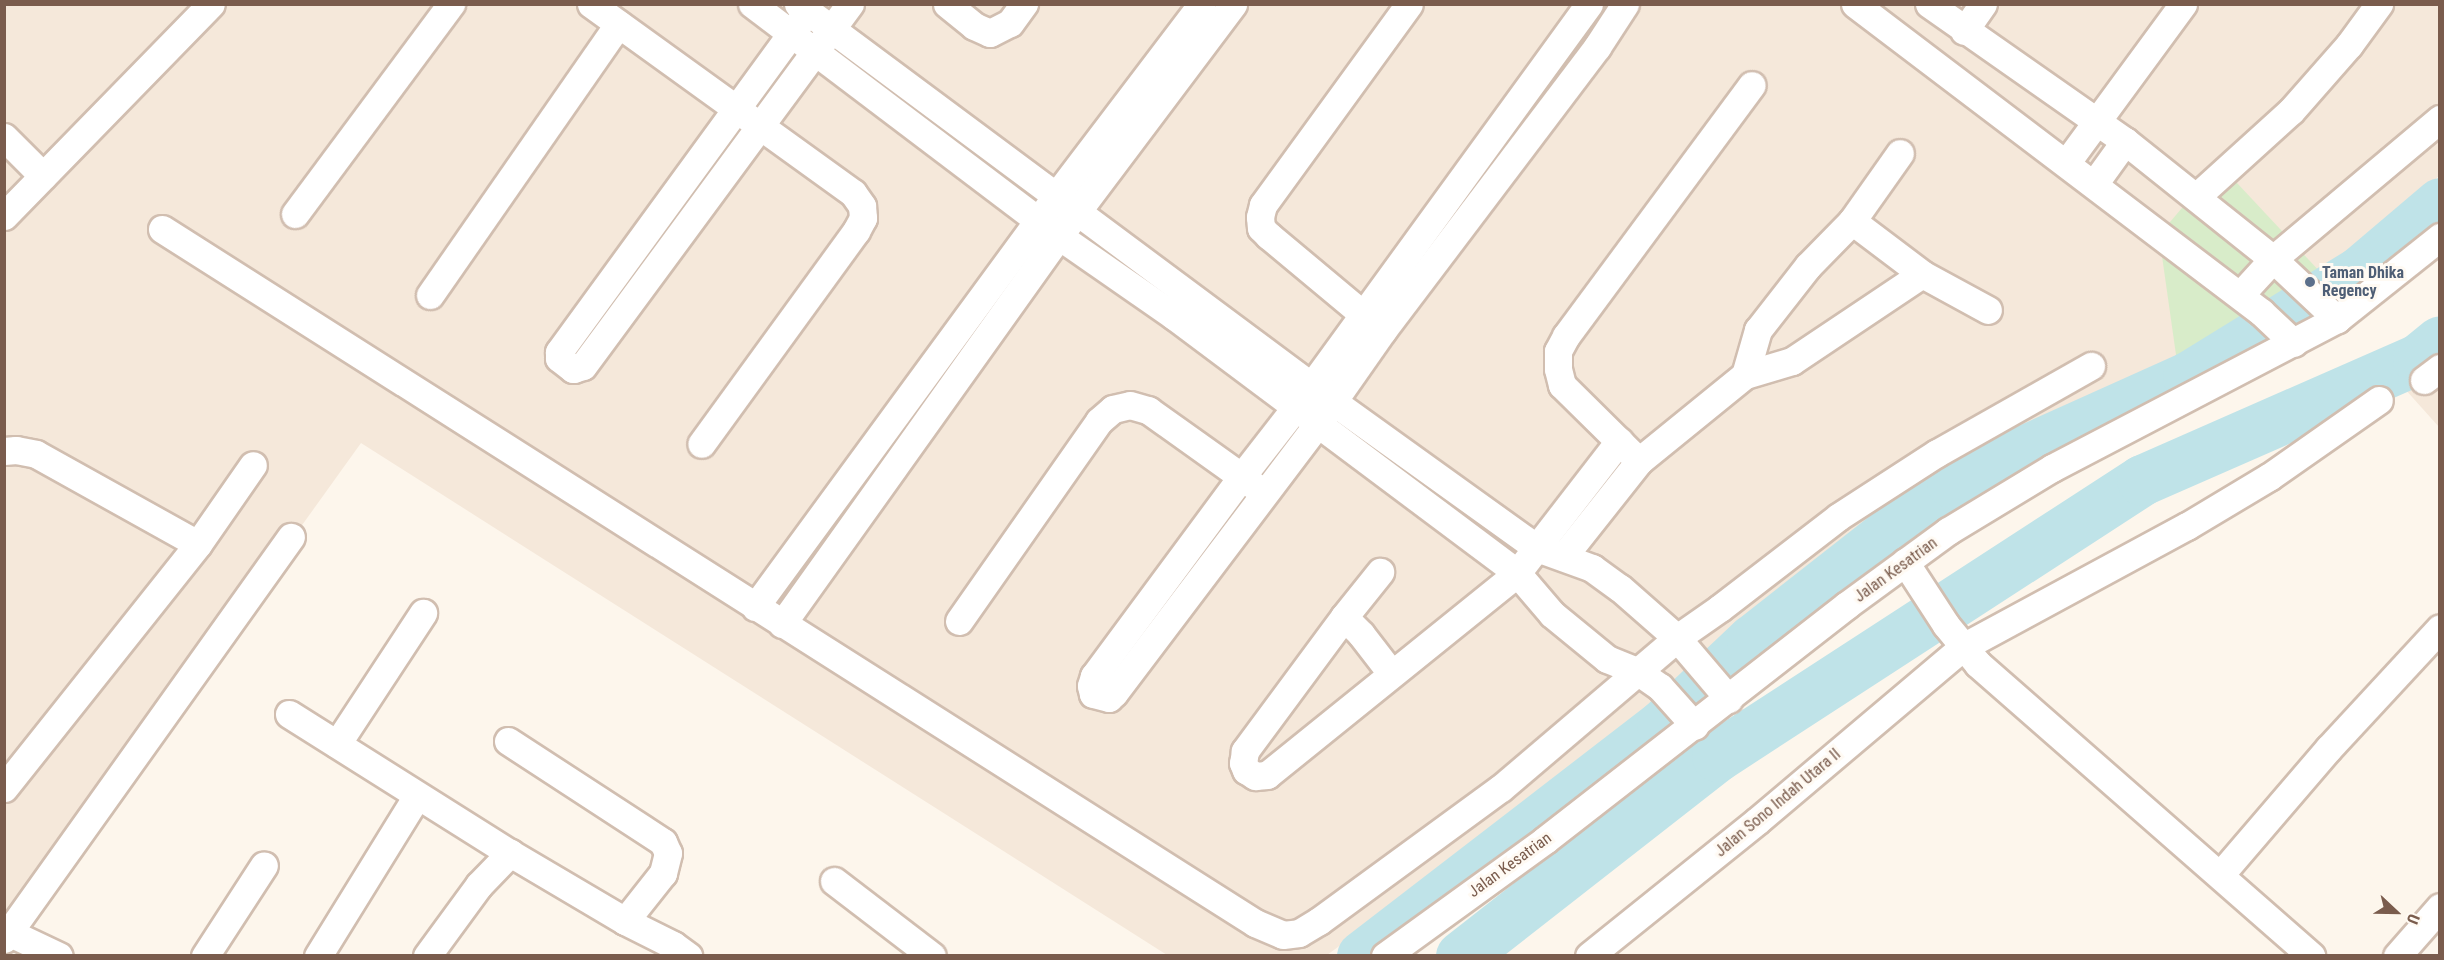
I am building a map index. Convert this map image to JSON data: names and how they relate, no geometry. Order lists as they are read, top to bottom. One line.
{"streets":{"street":["Jalan Kesatrian","Jalan Sono Indah Utara II"]},"places":["Taman Dhika Regency"],"north":"right"}
